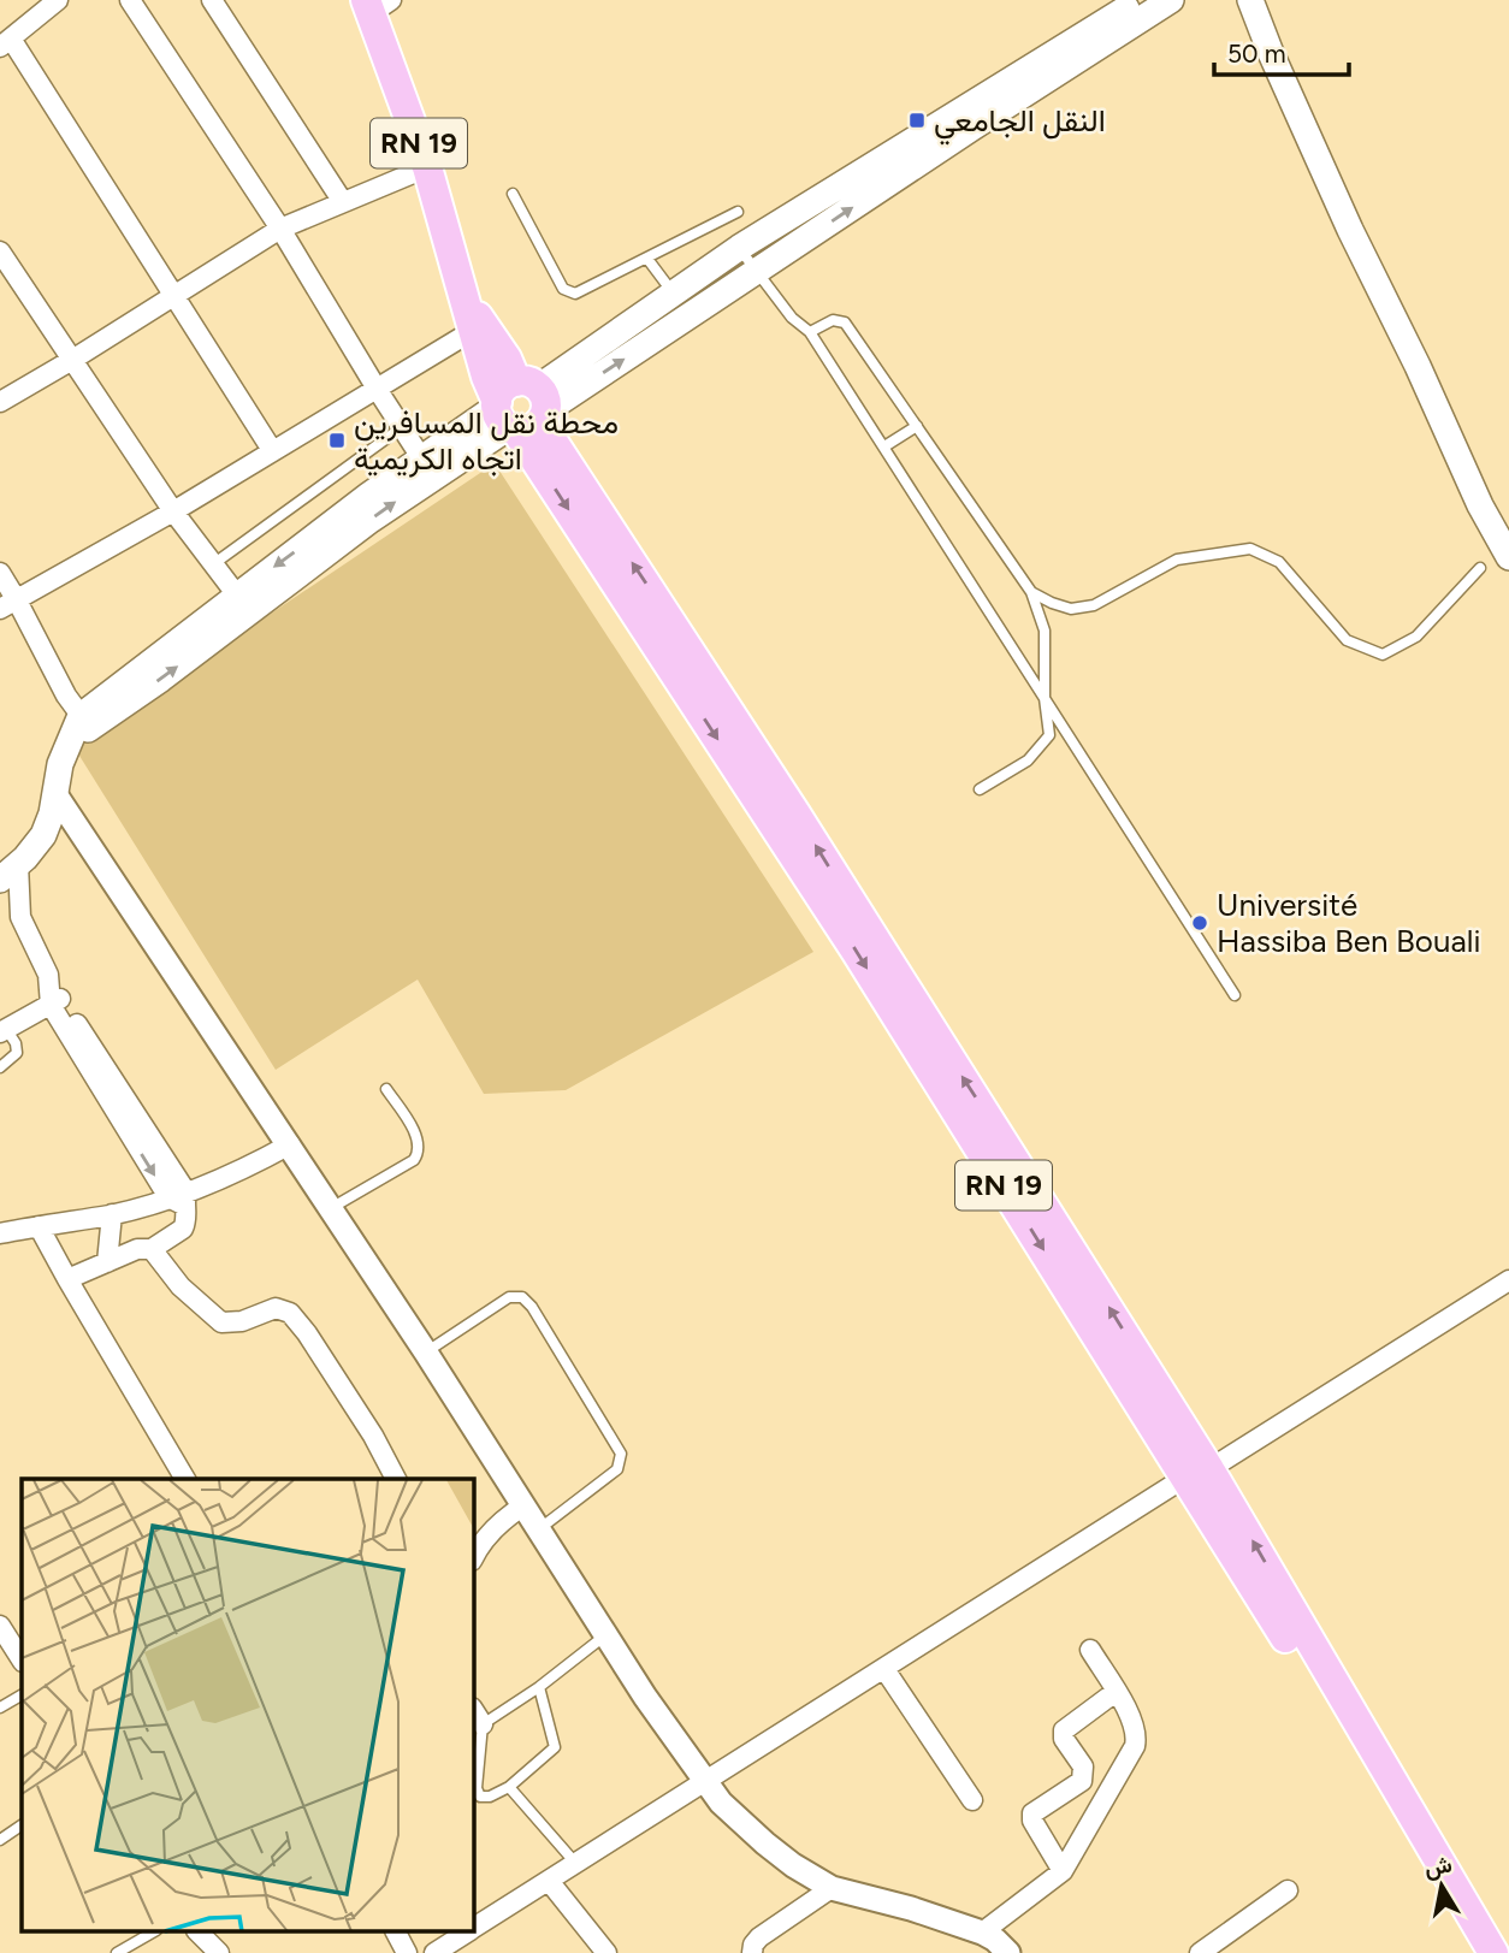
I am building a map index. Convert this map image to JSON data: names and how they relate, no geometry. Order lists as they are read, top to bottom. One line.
{"streets":{"main road":["RN 19"]},"places":{"transit":["النقل الجامعي","محطة نقل المسافرين اتجاه الكريمية"],"other":["Université Hassiba Ben Bouali"]},"scale_bar":"50 m","north":"top"}
